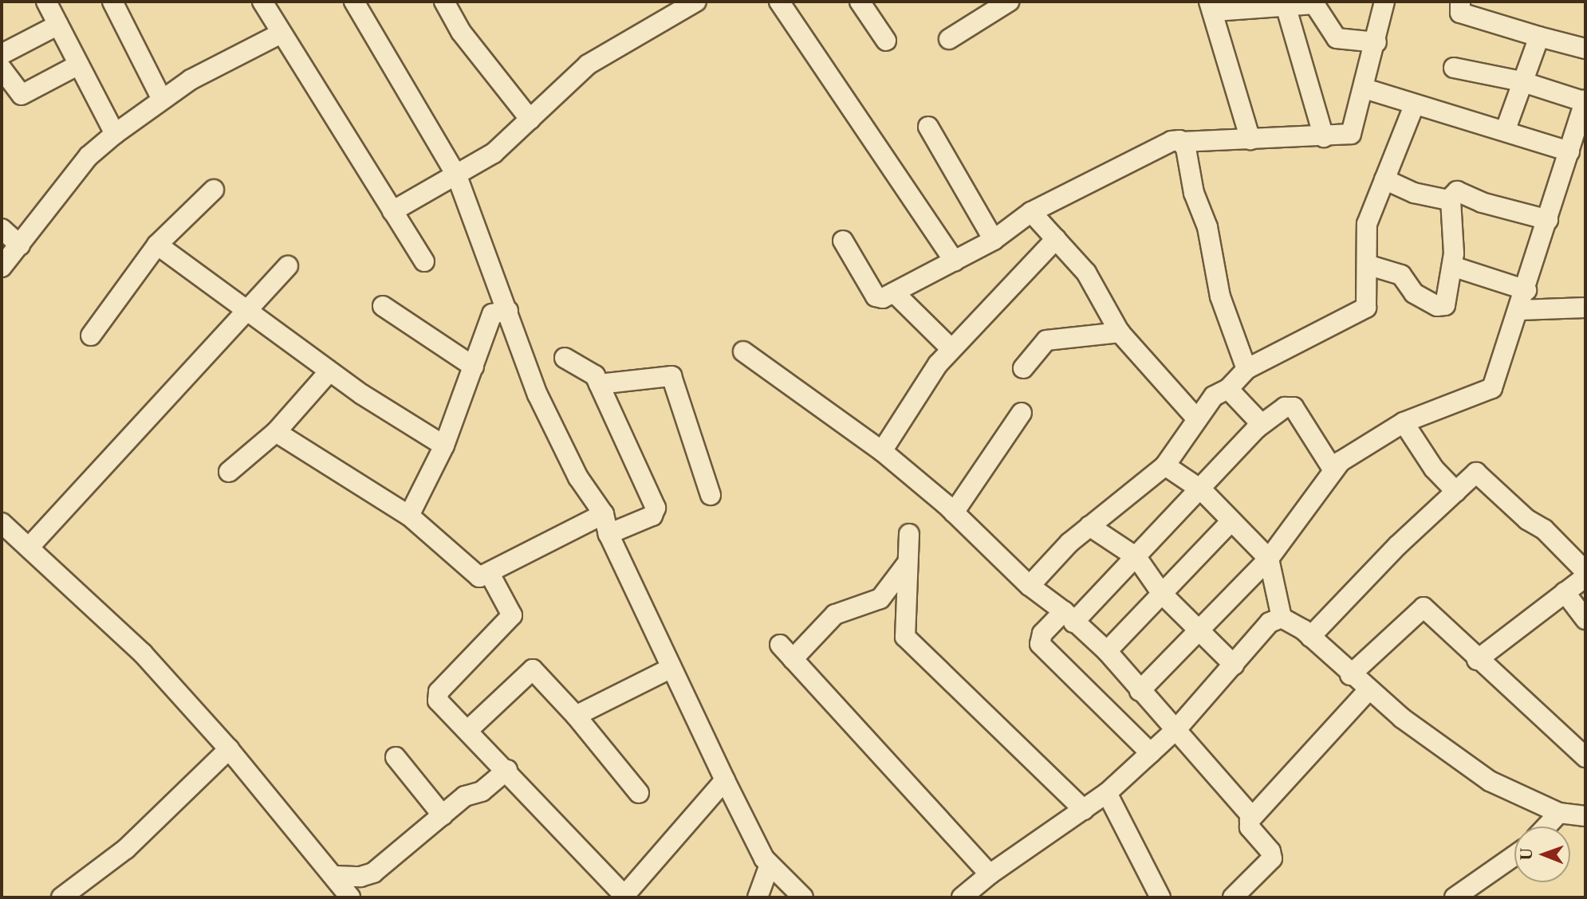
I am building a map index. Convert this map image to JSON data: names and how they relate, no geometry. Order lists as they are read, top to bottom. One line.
{"north":"left"}
